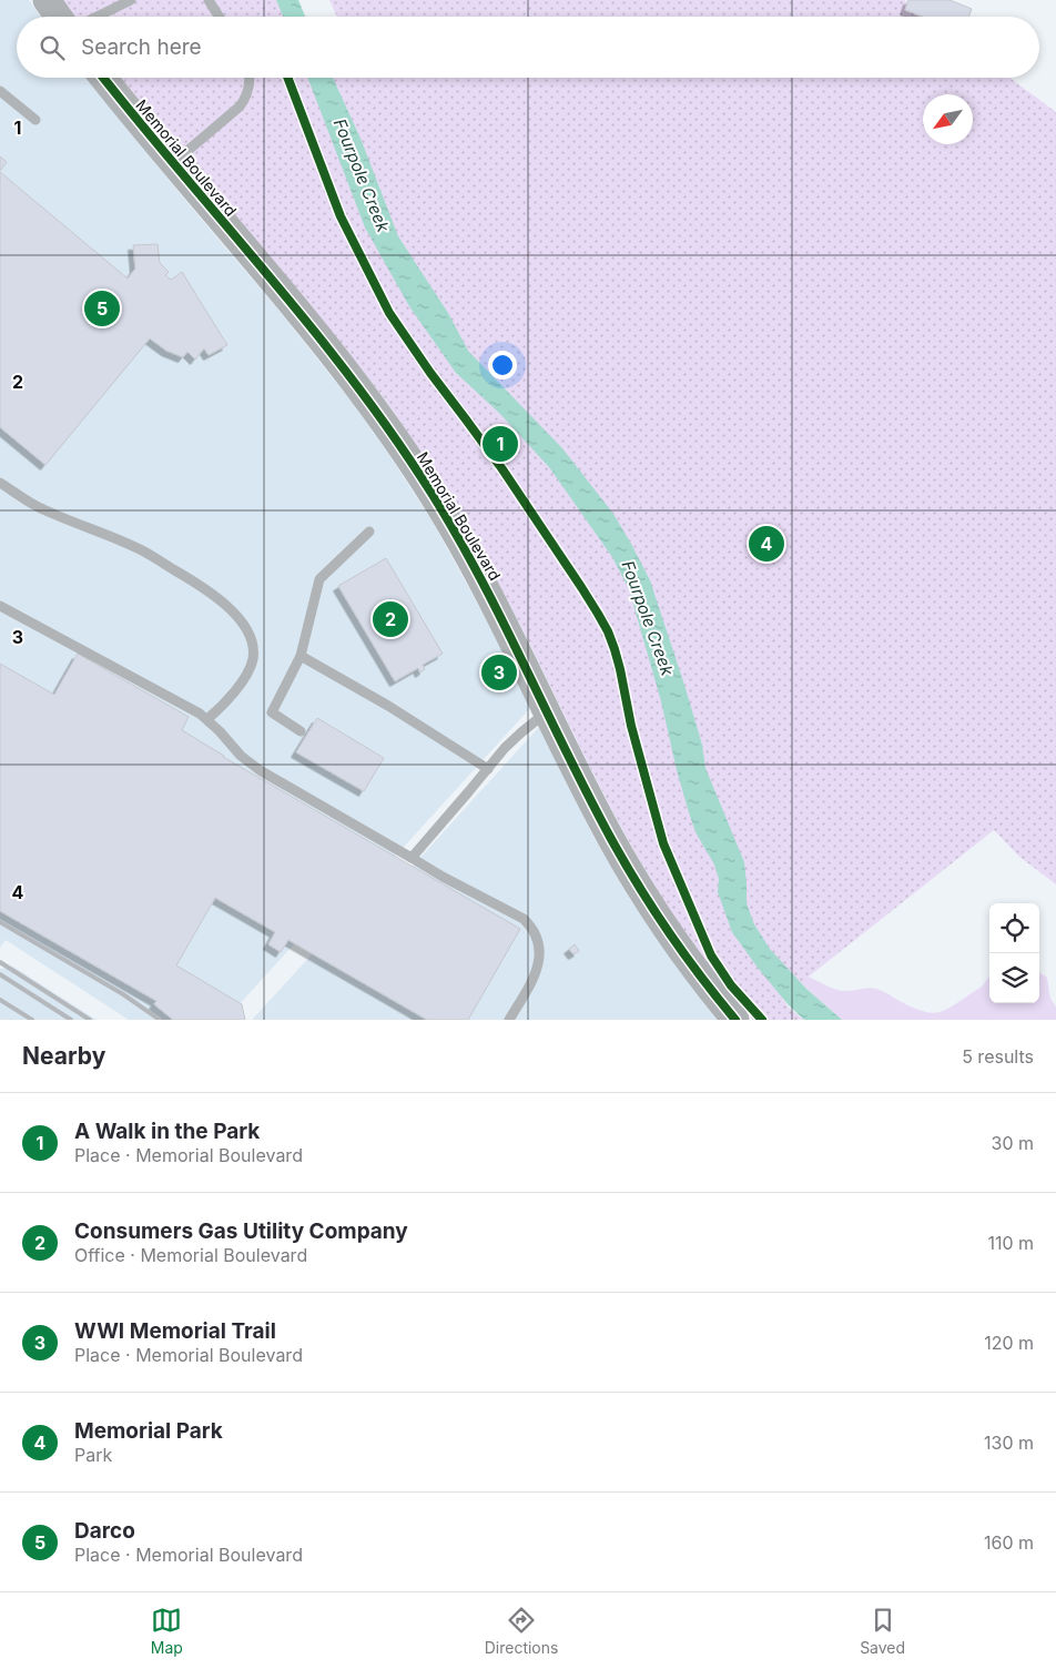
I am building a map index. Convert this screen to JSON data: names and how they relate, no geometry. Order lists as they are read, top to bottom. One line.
{"streets":{"street":["Memorial Boulevard"]},"water":["Fourpole Creek"],"north":"bottom left","page":{"search":"Search here","pins":["5","1","4","2","3"],"heading":["Nearby","5 results"],"list":[{"mark":"1","name":"A Walk in the Park","note":"Place · Memorial Boulevard","value":"30 m"},{"mark":"2","name":"Consumers Gas Utility Company","note":"Office · Memorial Boulevard","value":"110 m"},{"mark":"3","name":"WWI Memorial Trail","note":"Place · Memorial Boulevard","value":"120 m"},{"mark":"4","name":"Memorial Park","note":"Park","value":"130 m"},{"mark":"5","name":"Darco","note":"Place · Memorial Boulevard","value":"160 m"}],"nav":["Map","Directions","Saved"]},"grid":{"rows":["1","2","3","4"]}}
